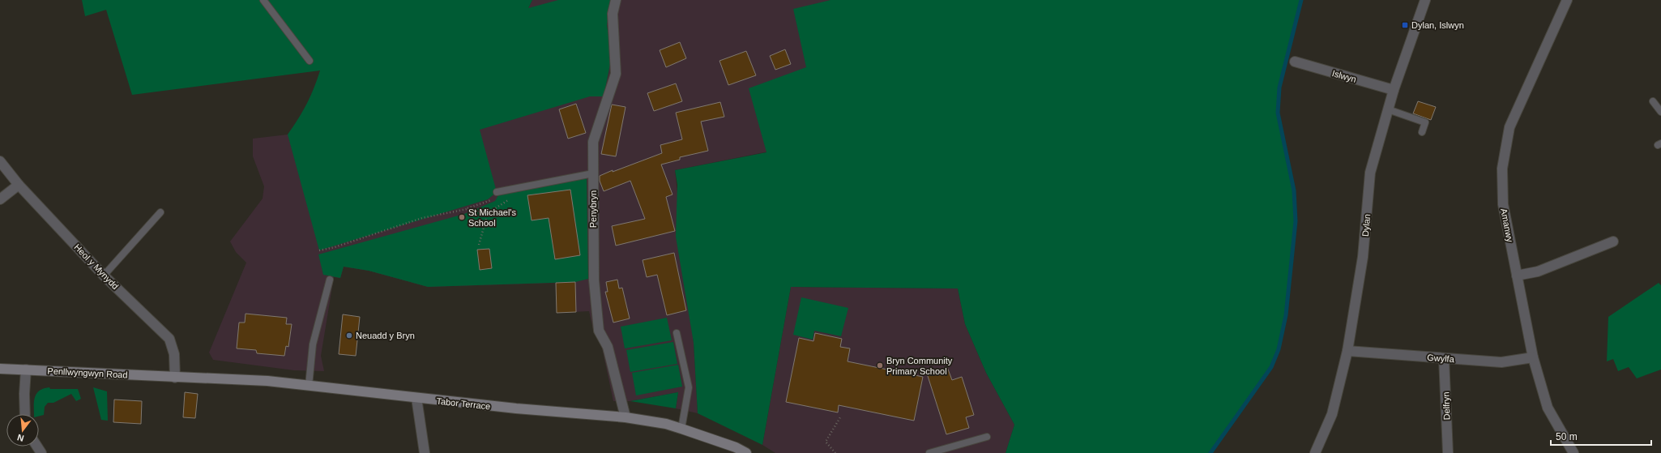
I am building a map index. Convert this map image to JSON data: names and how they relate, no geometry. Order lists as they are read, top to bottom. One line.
{"streets":{"main road":["Penllwyngwyn Road","Tabor Terrace"],"street":["Islwyn","Penybryn","Dylan","Amanwy","Heol y Mynydd","Gwylfa","Delfryn"]},"crossings":[["Islwyn","Dylan"],["Penybryn","Tabor Terrace"],["Dylan","Gwylfa"],["Amanwy","Gwylfa"],["Heol y Mynydd","Penllwyngwyn Road"],["Heol y Mynydd","Tabor Terrace"],["Gwylfa","Delfryn"],["Penllwyngwyn Road","Tabor Terrace"]],"places":{"transit":["Dylan, Islwyn"],"other":["St Michael's School","Neuadd y Bryn","Bryn Community Primary School"]},"scale_bar":"50 m","north":"bottom"}
